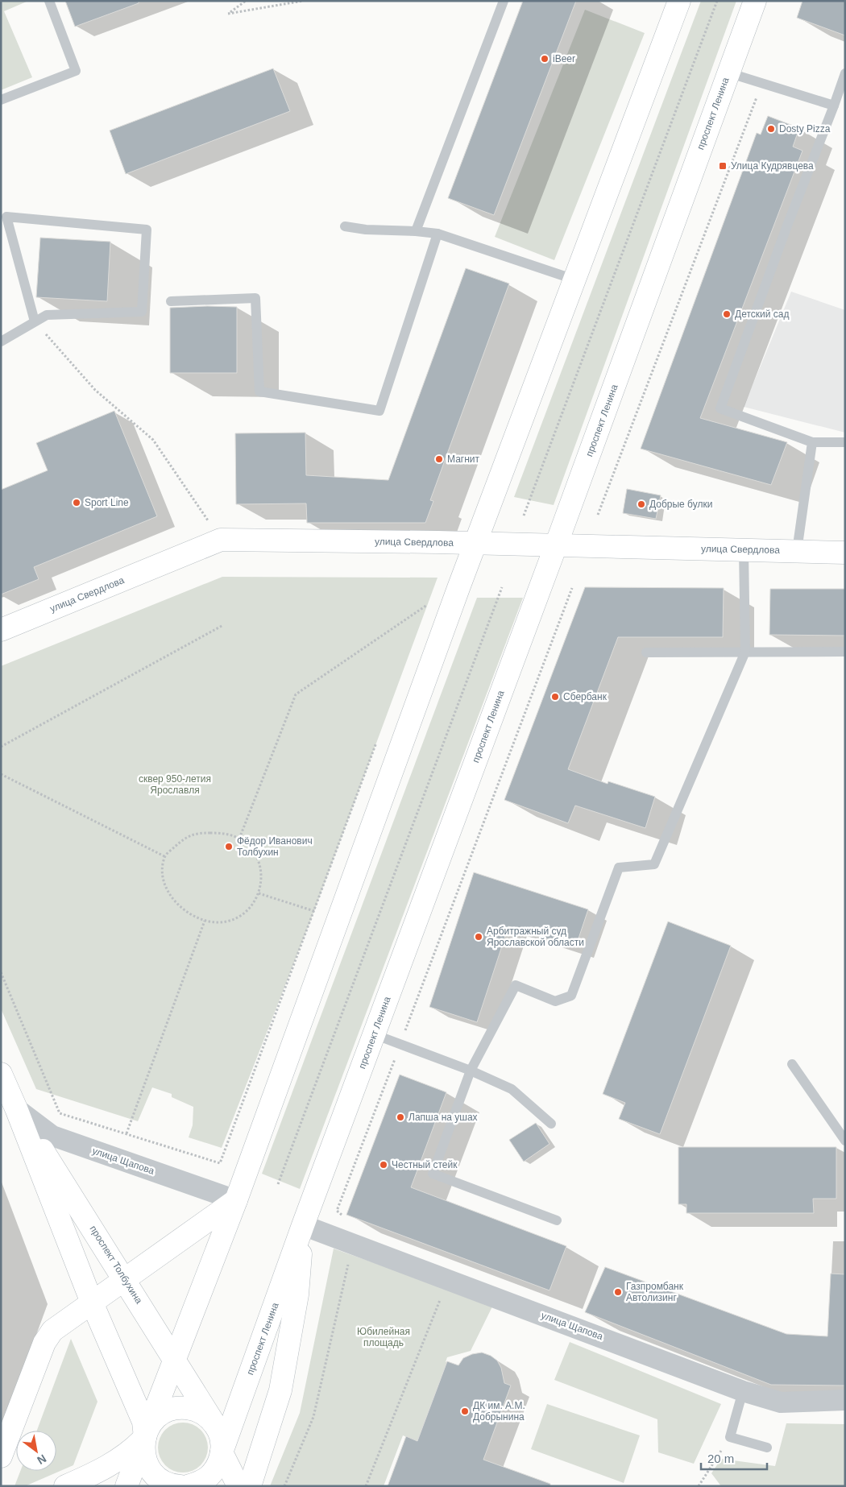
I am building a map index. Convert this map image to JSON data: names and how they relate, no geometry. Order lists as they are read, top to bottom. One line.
{"streets":{"main road":["проспект Ленина","улица Свердлова","проспект Толбухина"],"street":["улица Щапова"]},"crossings":[["проспект Ленина","улица Свердлова"],["проспект Ленина","улица Щапова"],["улица Щапова","проспект Толбухина"]],"parks":["сквер 950-летия Ярославля","Юбилейная площадь"],"places":{"other":["iBeer","Dosty Pizza","Детский сад","Магнит","Sport Line","Добрые булки","Сбербанк","Фёдор Иванович Толбухин","Арбитражный суд Ярославской области","Лапша на ушах","Честный стейк","Газпромбанк Автолизинг","ДК им. А.М. Добрынина"],"transit":["Улица Кудрявцева"]},"scale_bar":"20 m","north":"bottom right"}
